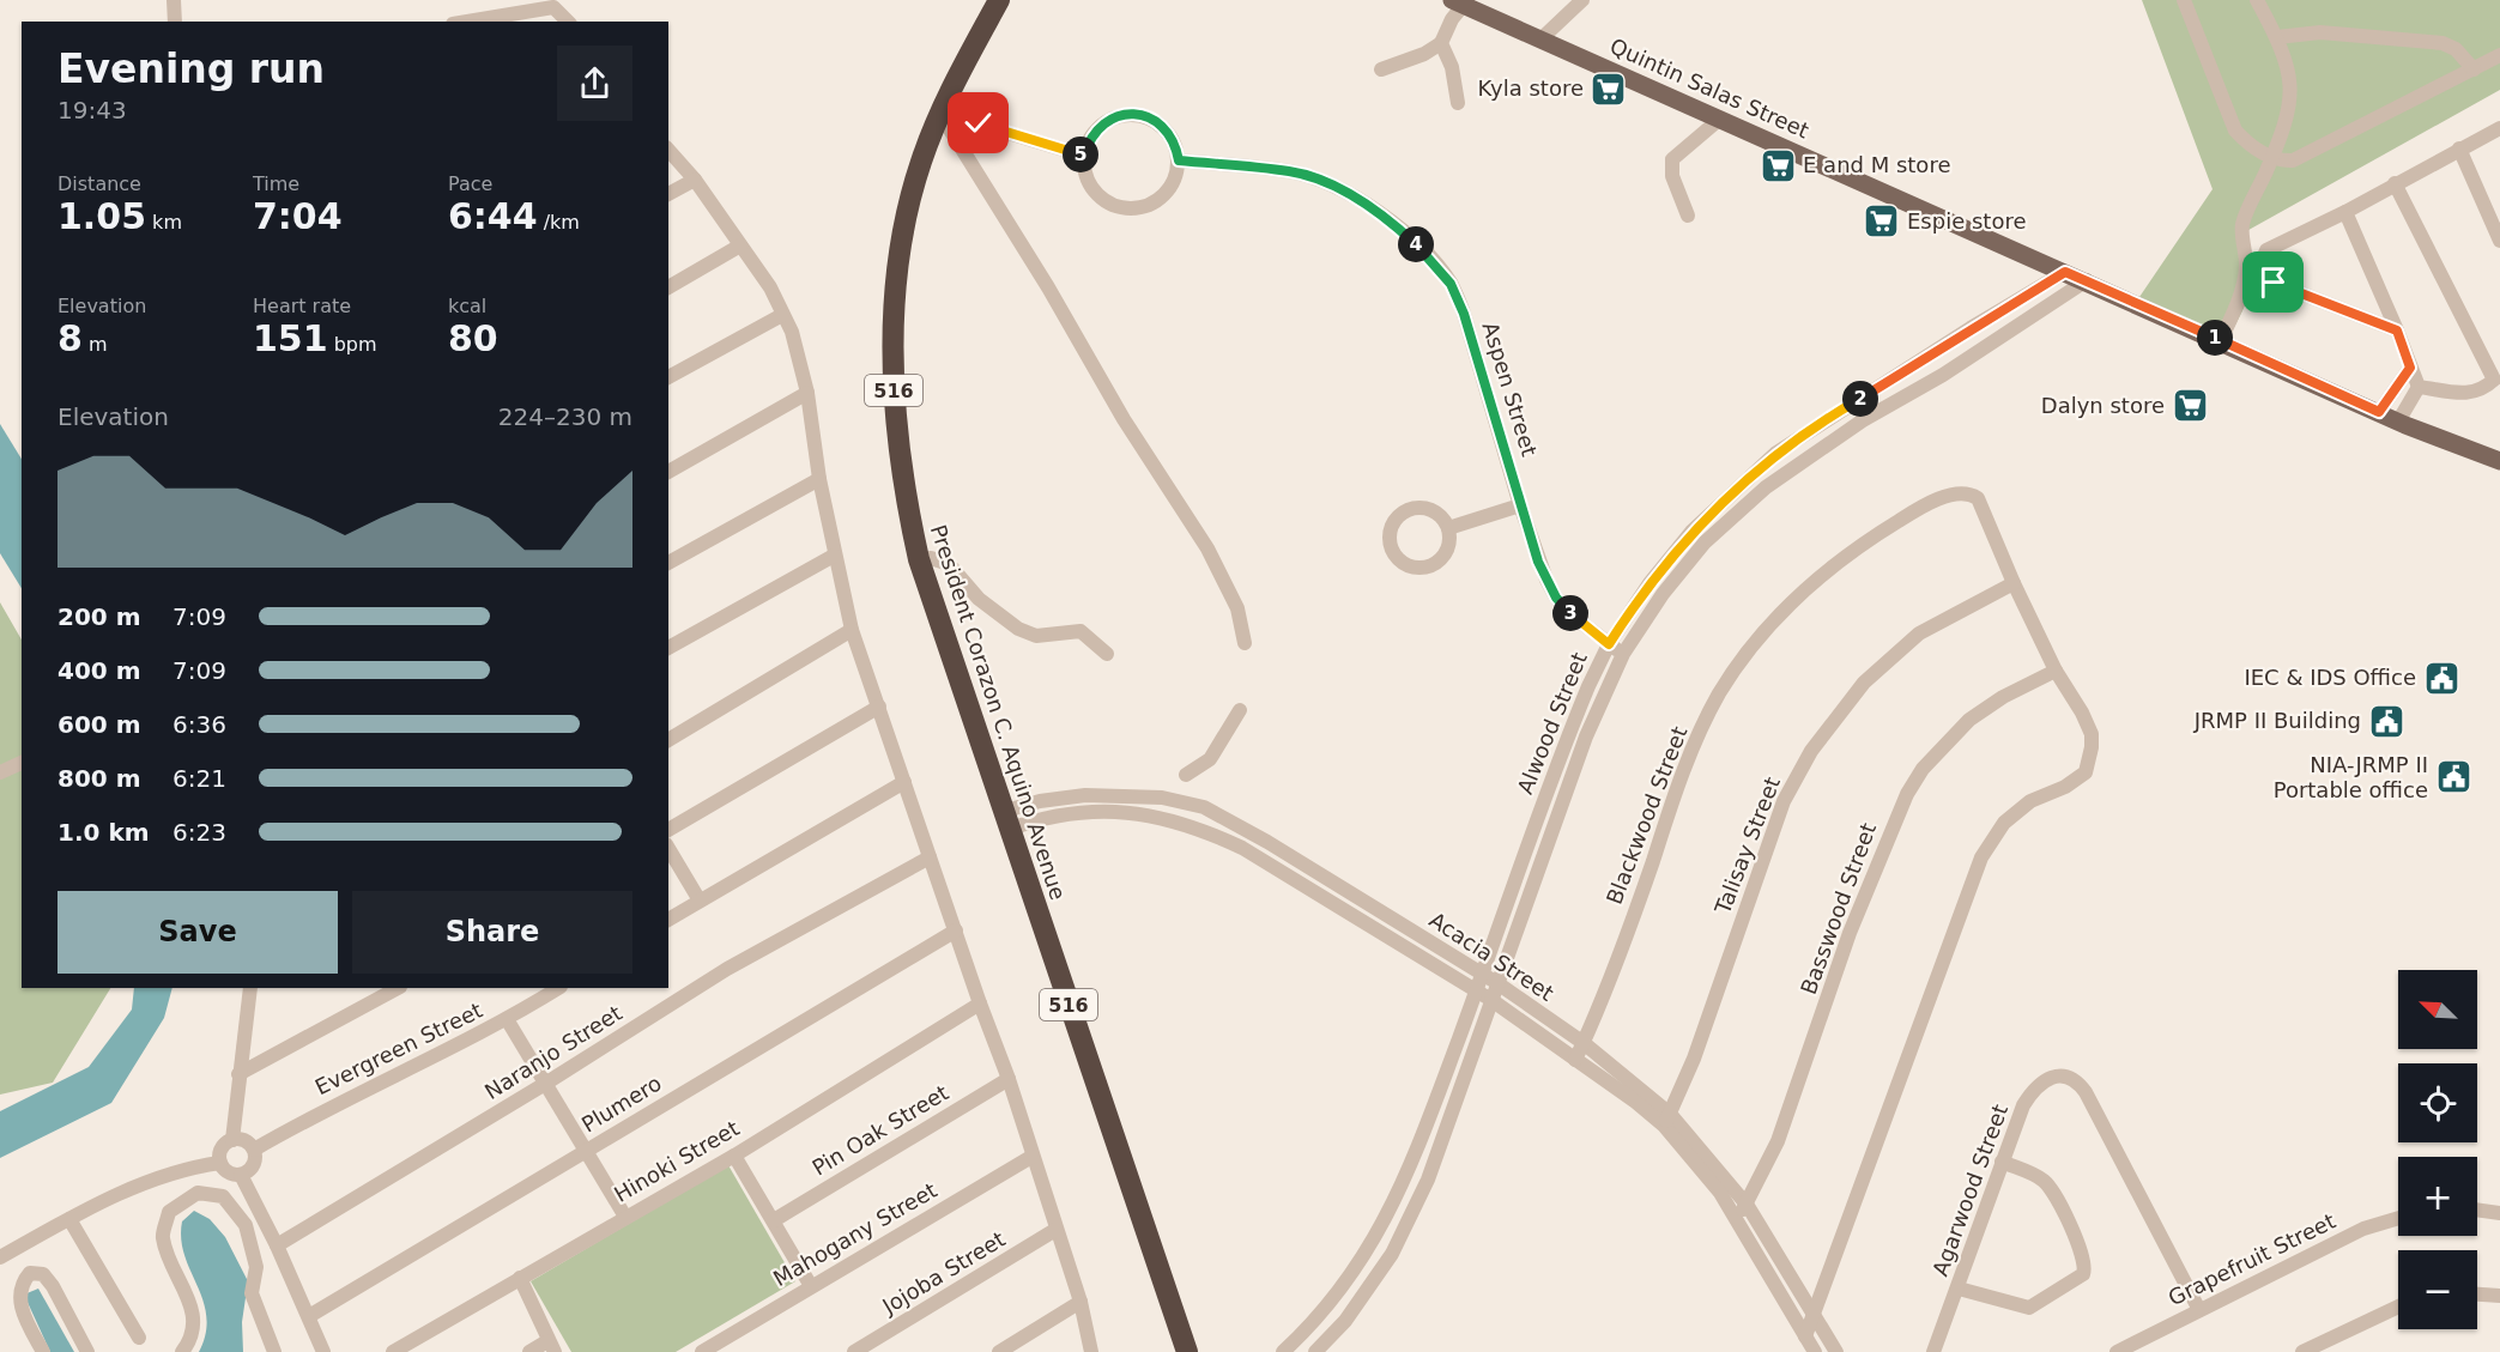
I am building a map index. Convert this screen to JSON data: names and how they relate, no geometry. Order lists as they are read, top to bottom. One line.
{"streets":{"highway":["516","President Corazon C. Aquino Avenue"],"main road":["Quintin Salas Street"],"street":["Aspen Street","Alwood Street","Blackwood Street","Talisay Street","Basswood Street","Acacia Street","Evergreen Street","Naranjo Street","Plumero","Pin Oak Street","Hinoki Street","Agarwood Street","Mahogany Street","Grapefruit Street","Jojoba Street"]},"crossings":[["Quintin Salas Street","Alwood Street"],["Aspen Street","Alwood Street"],["President Corazon C. Aquino Avenue","Acacia Street"],["Alwood Street","Acacia Street"],["Blackwood Street","Talisay Street"],["Blackwood Street","Acacia Street"],["Talisay Street","Acacia Street"],["Basswood Street","Acacia Street"],["Agarwood Street","Grapefruit Street"]],"places":{"supermarket":["Kyla store","E and M store","Espie store","Dalyn store"],"public building":["IEC & IDS Office","JRMP II Building","NIA-JRMP II Portable office"]},"north":"top left","page":{"heading":["Evening run","19:43"],"pins":["5","4","1","2","3"],"stats":[["Distance","1.05 km"],["Time","7:04"],["Pace","6:44 /km"],["Elevation","8 m"],["Heart rate","151 bpm"],["kcal","80"]],"chart":["Elevation","224–230 m"],"list":[{"name":"200 m","note":"7:09"},{"name":"400 m","note":"7:09"},{"name":"600 m","note":"6:36"},{"name":"800 m","note":"6:21"},{"name":"1.0 km","note":"6:23"}],"buttons":["Save","Share"],"map_buttons":["+","−"]}}
